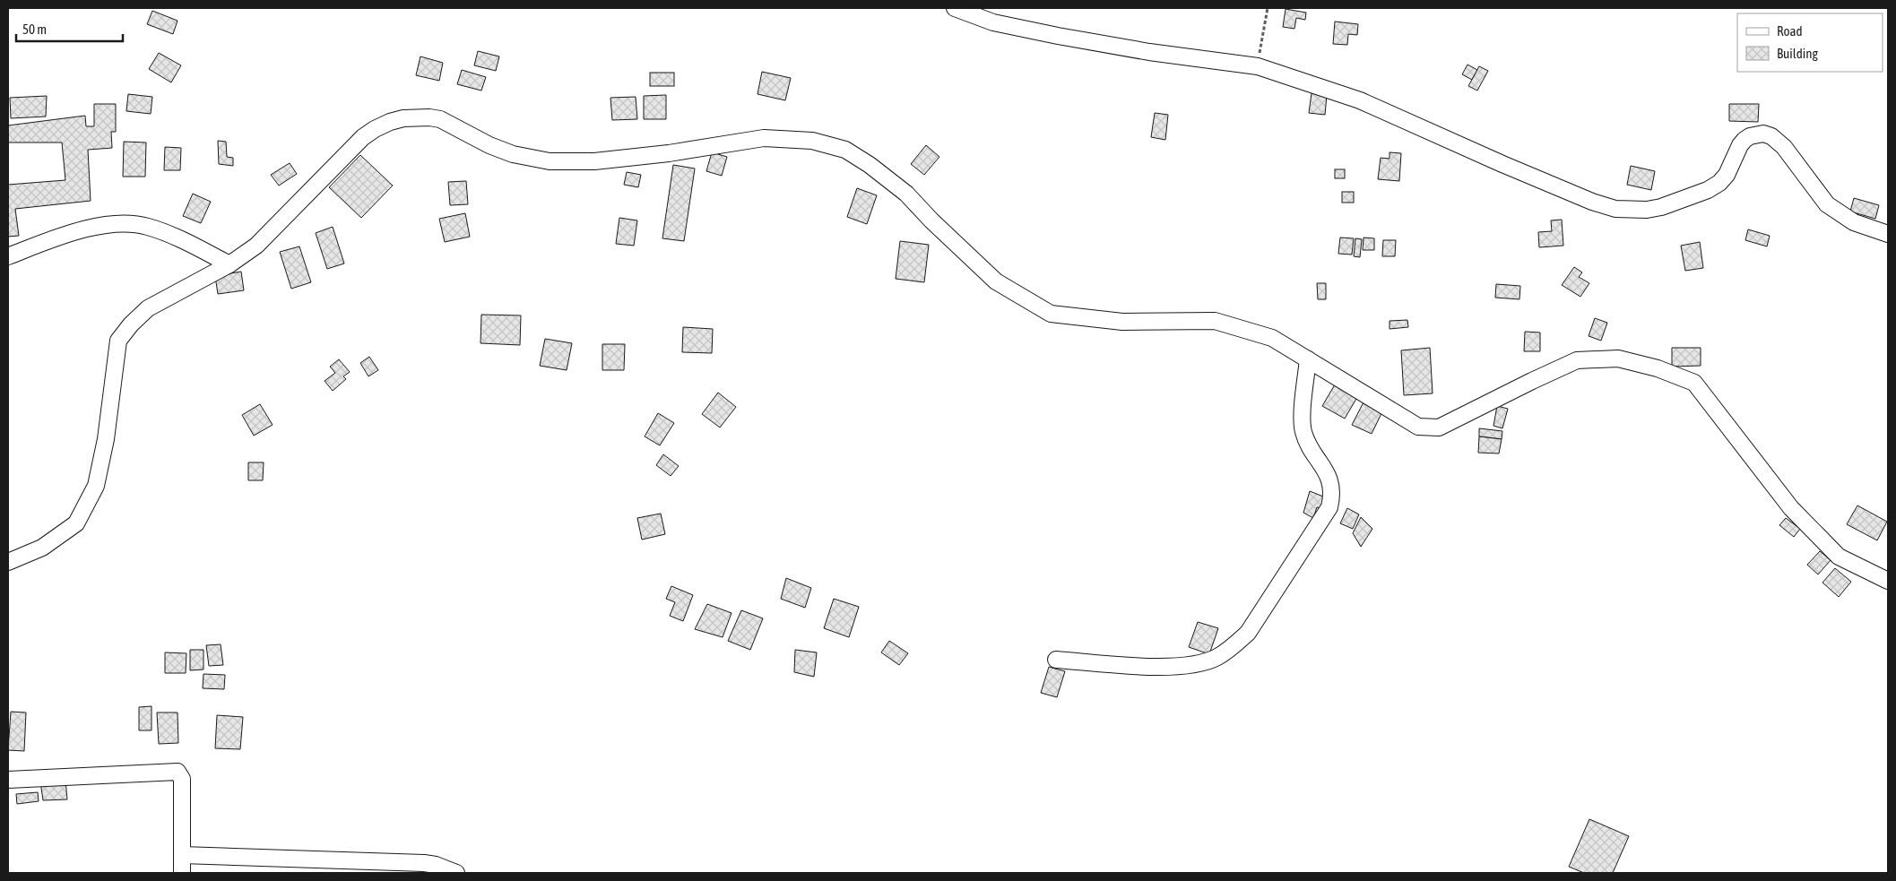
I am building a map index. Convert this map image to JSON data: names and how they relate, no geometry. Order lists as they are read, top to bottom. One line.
{"legend":["Road","Building"],"scale_bar":"50 m"}
